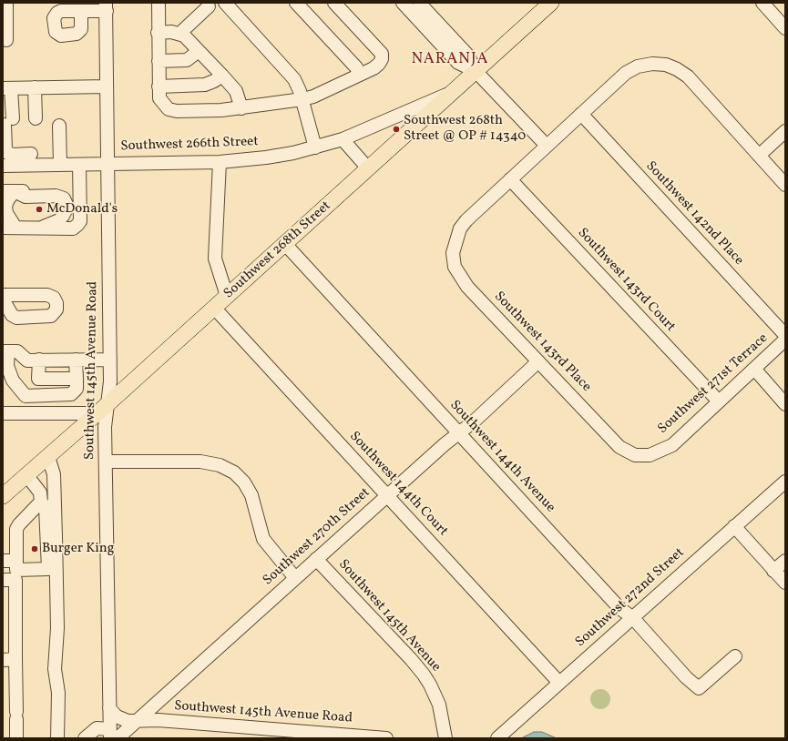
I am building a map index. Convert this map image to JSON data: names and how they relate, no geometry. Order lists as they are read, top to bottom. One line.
{"streets":{"main road":["Southwest 268th Street"],"street":["Southwest 266th Street","Southwest 142nd Place","Southwest 143rd Court","Southwest 143rd Place","Southwest 145th Avenue Road","Southwest 271st Terrace","Southwest 144th Avenue","Southwest 144th Court","Southwest 270th Street","Southwest 272nd Street","Southwest 145th Avenue"]},"crossings":[["Southwest 266th Street","Southwest 268th Street"],["Southwest 266th Street","Southwest 145th Avenue Road"],["Southwest 268th Street","Southwest 145th Avenue Road"],["Southwest 268th Street","Southwest 144th Avenue"],["Southwest 268th Street","Southwest 144th Court"],["Southwest 143rd Court","Southwest 143rd Place"],["Southwest 143rd Court","Southwest 271st Terrace"],["Southwest 143rd Place","Southwest 271st Terrace"],["Southwest 143rd Place","Southwest 270th Street"],["Southwest 145th Avenue Road","Southwest 270th Street"],["Southwest 144th Avenue","Southwest 270th Street"],["Southwest 144th Avenue","Southwest 272nd Street"],["Southwest 144th Court","Southwest 270th Street"],["Southwest 144th Court","Southwest 272nd Street"],["Southwest 270th Street","Southwest 145th Avenue"]],"districts":["NARANJA"],"places":["Southwest 268th Street @ OP # 14340","McDonald's","Burger King"]}
